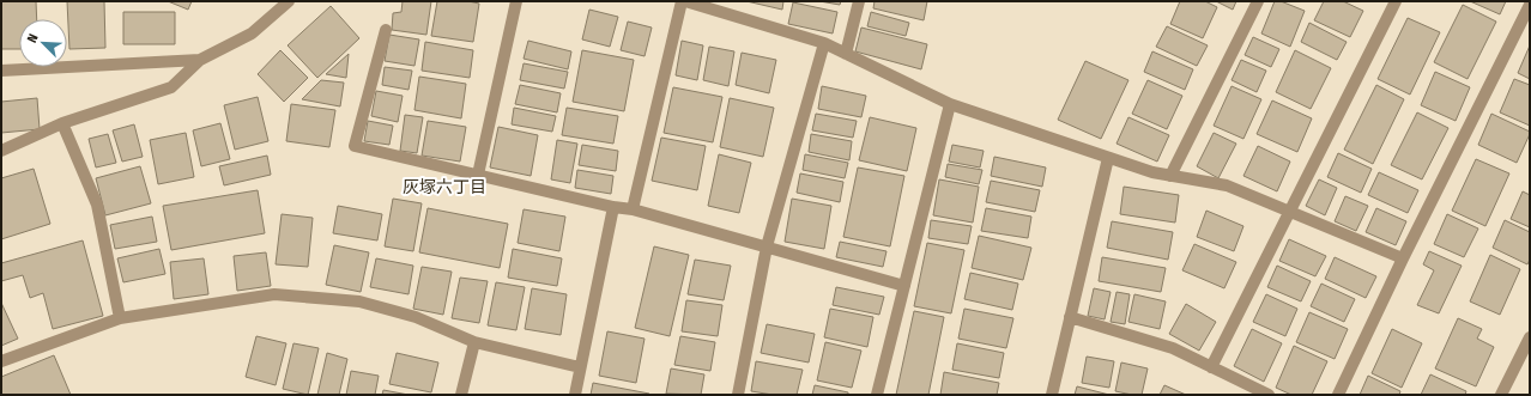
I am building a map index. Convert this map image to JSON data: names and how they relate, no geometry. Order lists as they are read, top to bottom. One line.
{"districts":["灰塚六丁目"],"north":"top left"}
